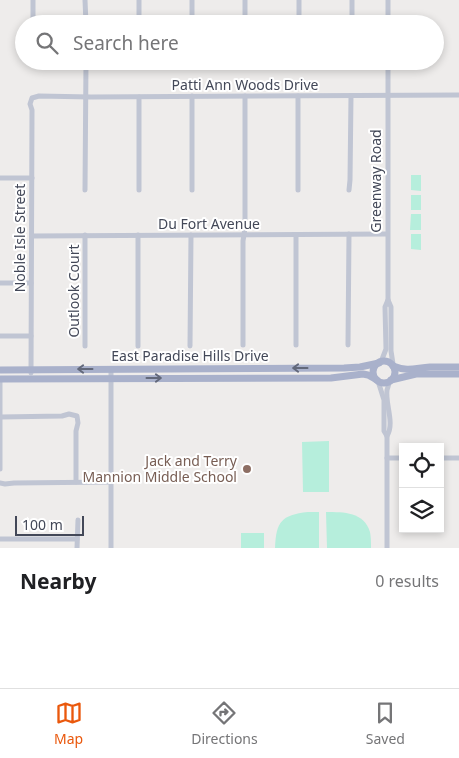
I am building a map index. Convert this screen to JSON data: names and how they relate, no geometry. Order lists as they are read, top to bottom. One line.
{"streets":{"main road":["East Paradise Hills Drive"],"street":["Patti Ann Woods Drive","Greenway Road","Du Fort Avenue","Noble Isle Street","Outlook Court"]},"crossings":[["Patti Ann Woods Drive","Greenway Road"],["Patti Ann Woods Drive","Noble Isle Street"],["Greenway Road","Du Fort Avenue"],["Greenway Road","East Paradise Hills Drive"],["Du Fort Avenue","Noble Isle Street"],["Du Fort Avenue","Outlook Court"],["Noble Isle Street","East Paradise Hills Drive"]],"places":["Jack and Terry Mannion Middle School"],"scale_bar":"100 m","page":{"search":"Search here","scale":"100 m","heading":["Nearby","0 results"],"nav":["Map","Directions","Saved"]}}
